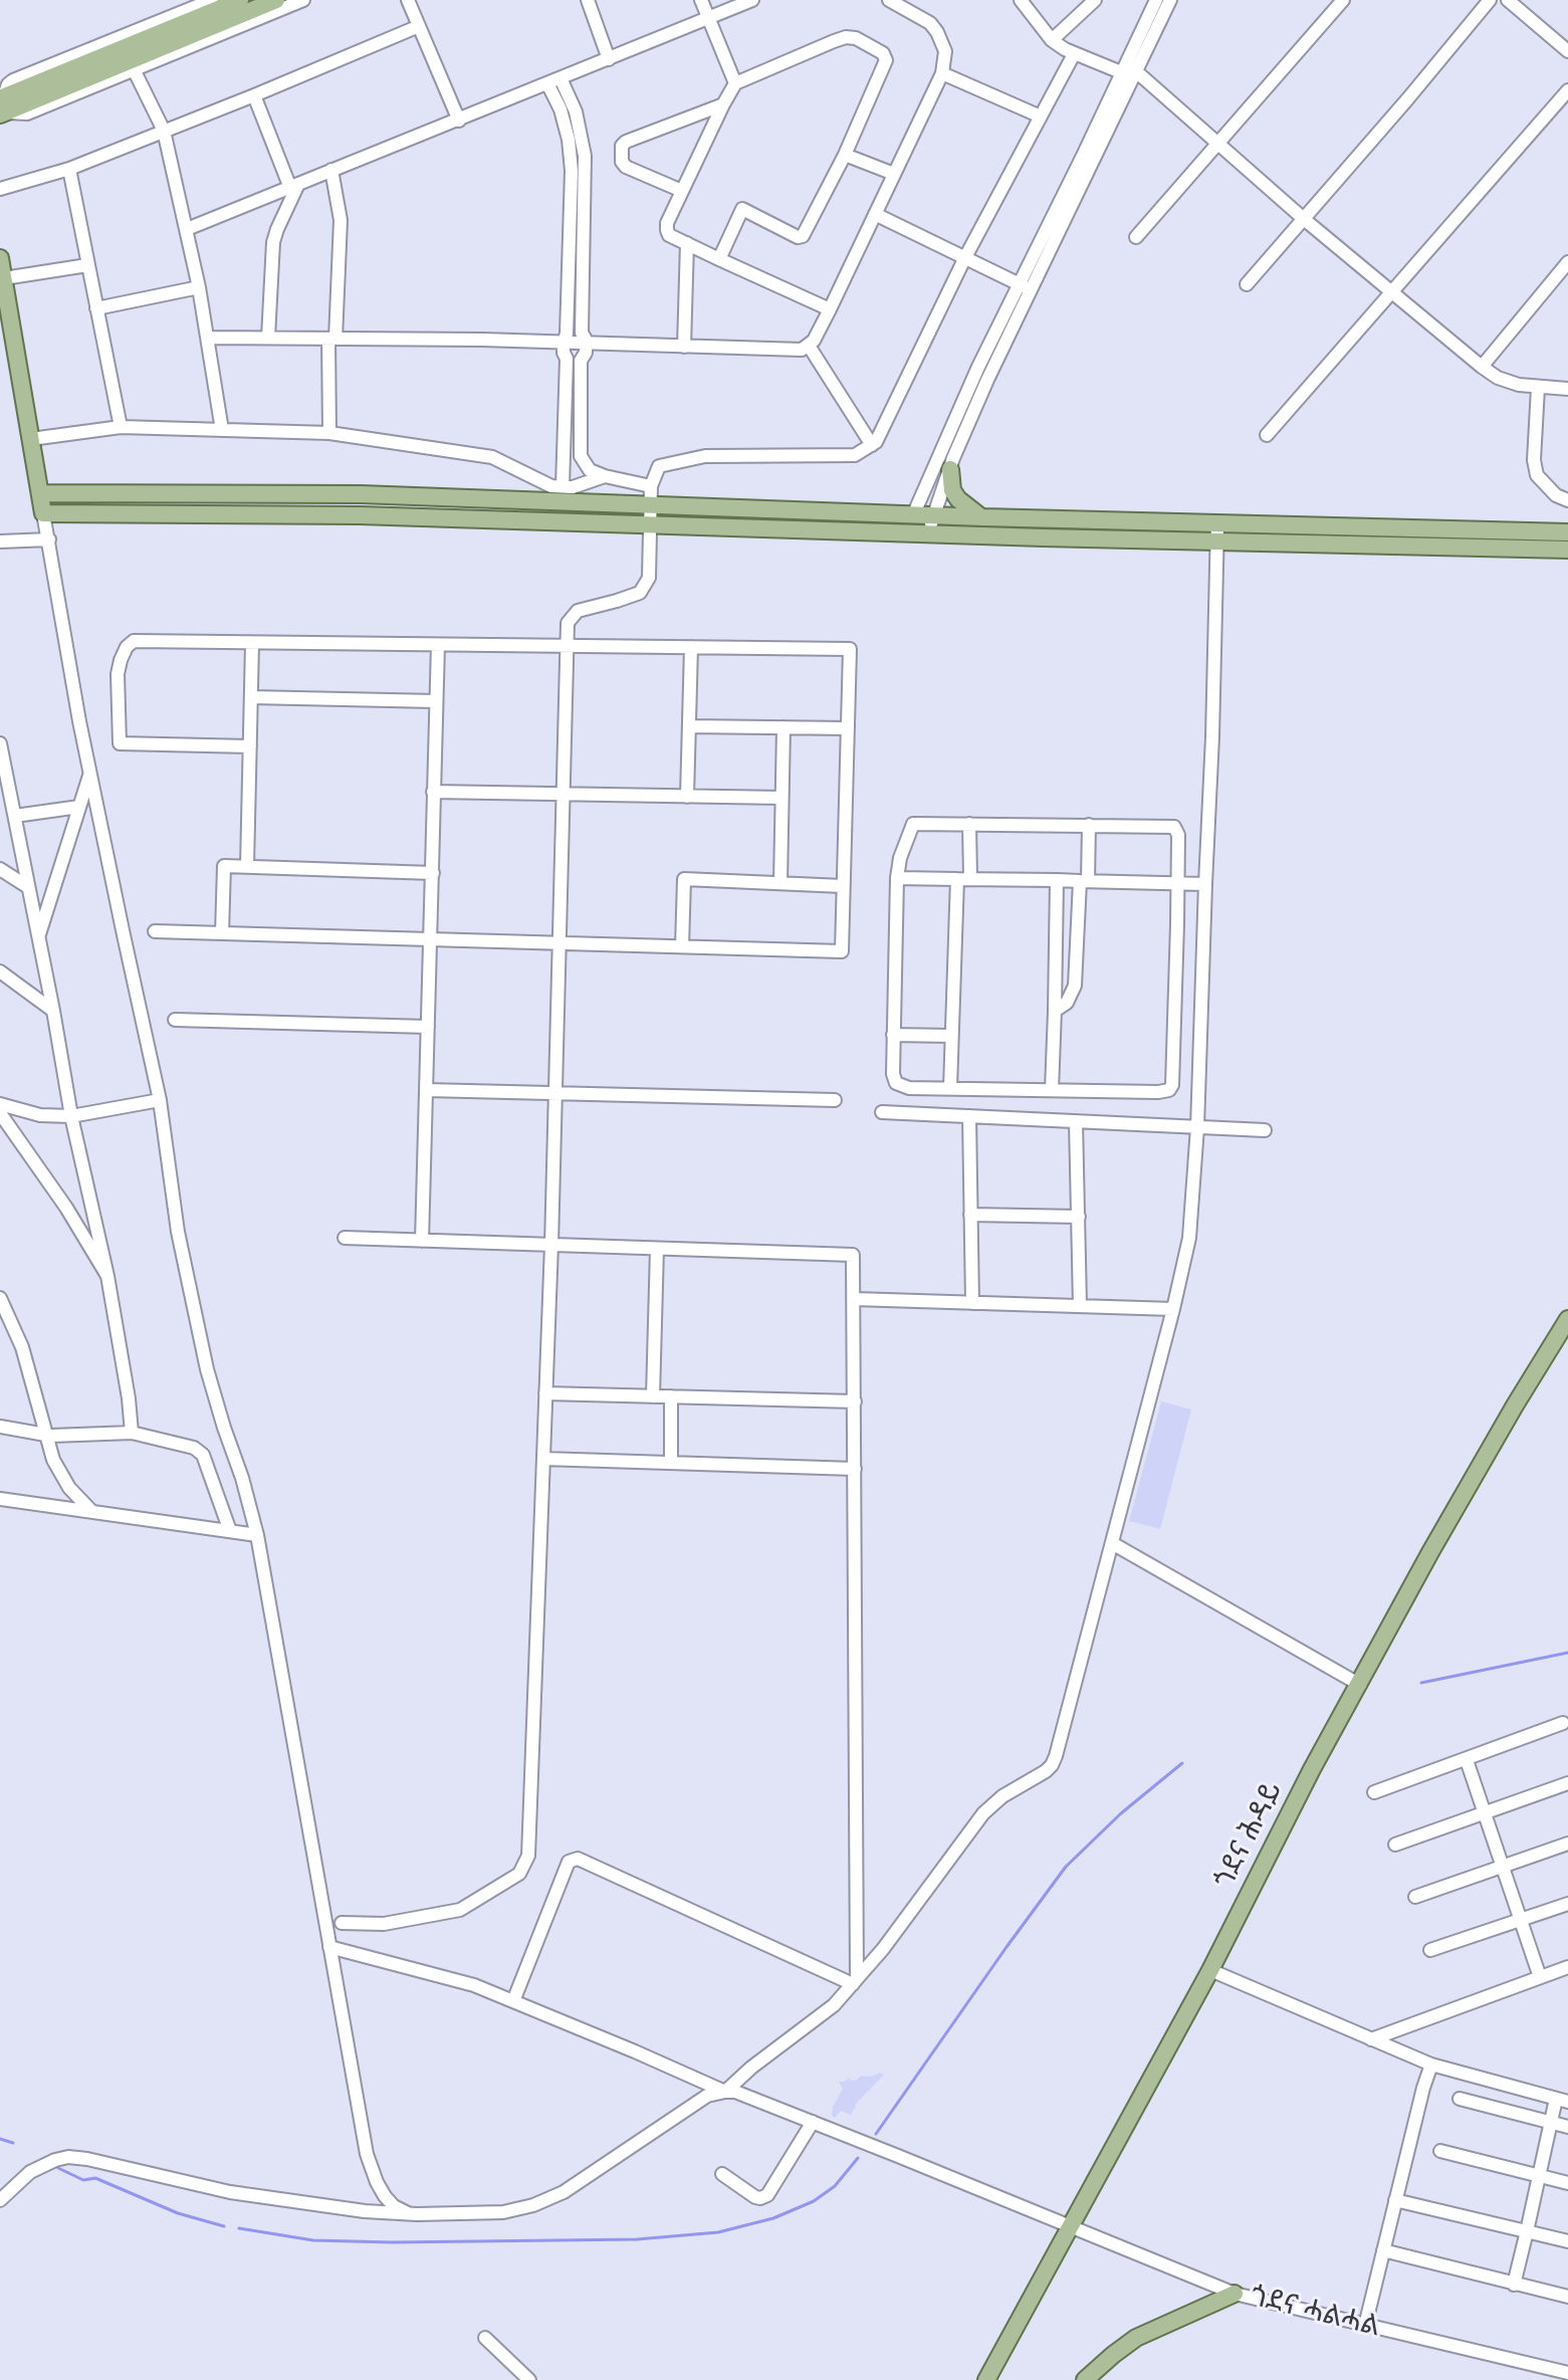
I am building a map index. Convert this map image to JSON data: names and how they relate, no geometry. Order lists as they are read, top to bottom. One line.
{"streets":{"main road":["ጎደና ሕዳይ"],"street":["ጎደና ሓልሓል"]},"crossings":[["ጎደና ሕዳይ","ጎደና ሓልሓል"]]}
